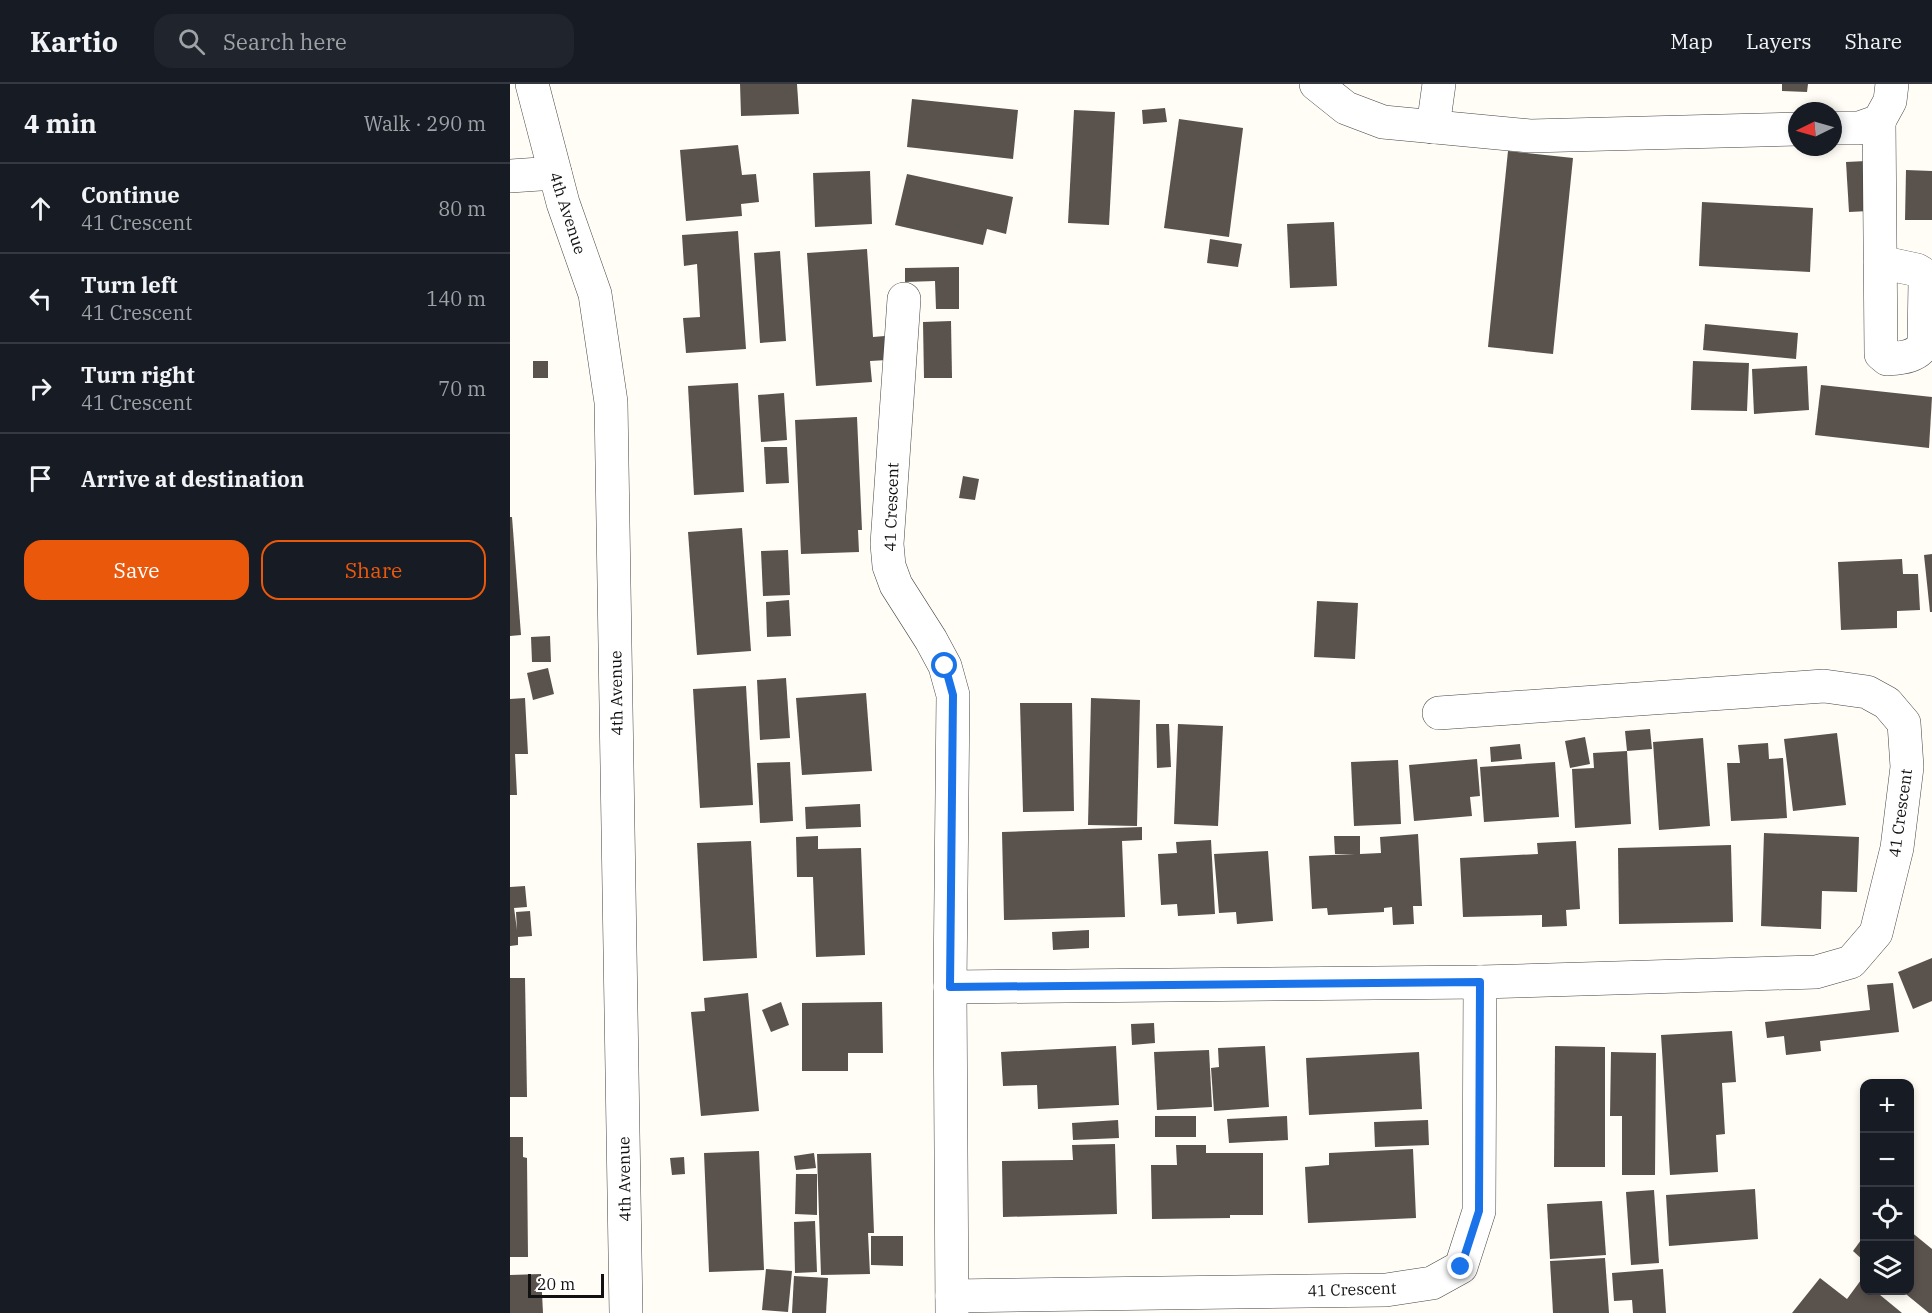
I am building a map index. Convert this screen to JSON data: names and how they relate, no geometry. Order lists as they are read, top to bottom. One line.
{"streets":{"street":["4th Avenue","41 Crescent"]},"scale_bar":"20 m","north":"left","page":{"header":"Kartio","search":"Search here","nav":["Map","Layers","Share"],"heading":["4 min","Walk · 290 m"],"list":[["Continue","41 Crescent","80 m"],["Turn left","41 Crescent","140 m"],["Turn right","41 Crescent","70 m"],"Arrive at destination"],"buttons":["Save","Share"],"map_buttons":["+","−"],"scale":"20 m"}}
